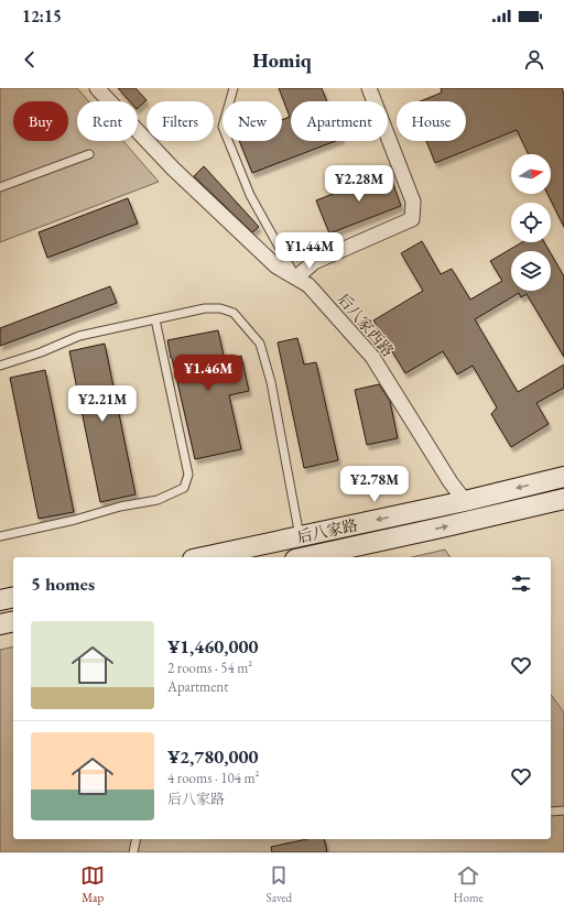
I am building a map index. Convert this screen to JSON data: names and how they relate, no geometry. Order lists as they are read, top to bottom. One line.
{"streets":{"main road":["后八家路"],"street":["后八家西路"]},"crossings":[["后八家西路","后八家路"]],"north":"right","page":{"status":"12:15","header":"Homiq","chip":["Buy","Rent","Filters","New","Apartment","House"],"price":["¥2.28M","¥1.44M","¥1.46M","¥2.21M","¥2.78M"],"heading":"5 homes","list":[{"name":"¥1,460,000","note":"2 rooms · 54 m² · Apartment"},{"name":"¥2,780,000","note":"4 rooms · 104 m² · 后八家路"}],"tabs":["Map","Saved","Home"]}}
